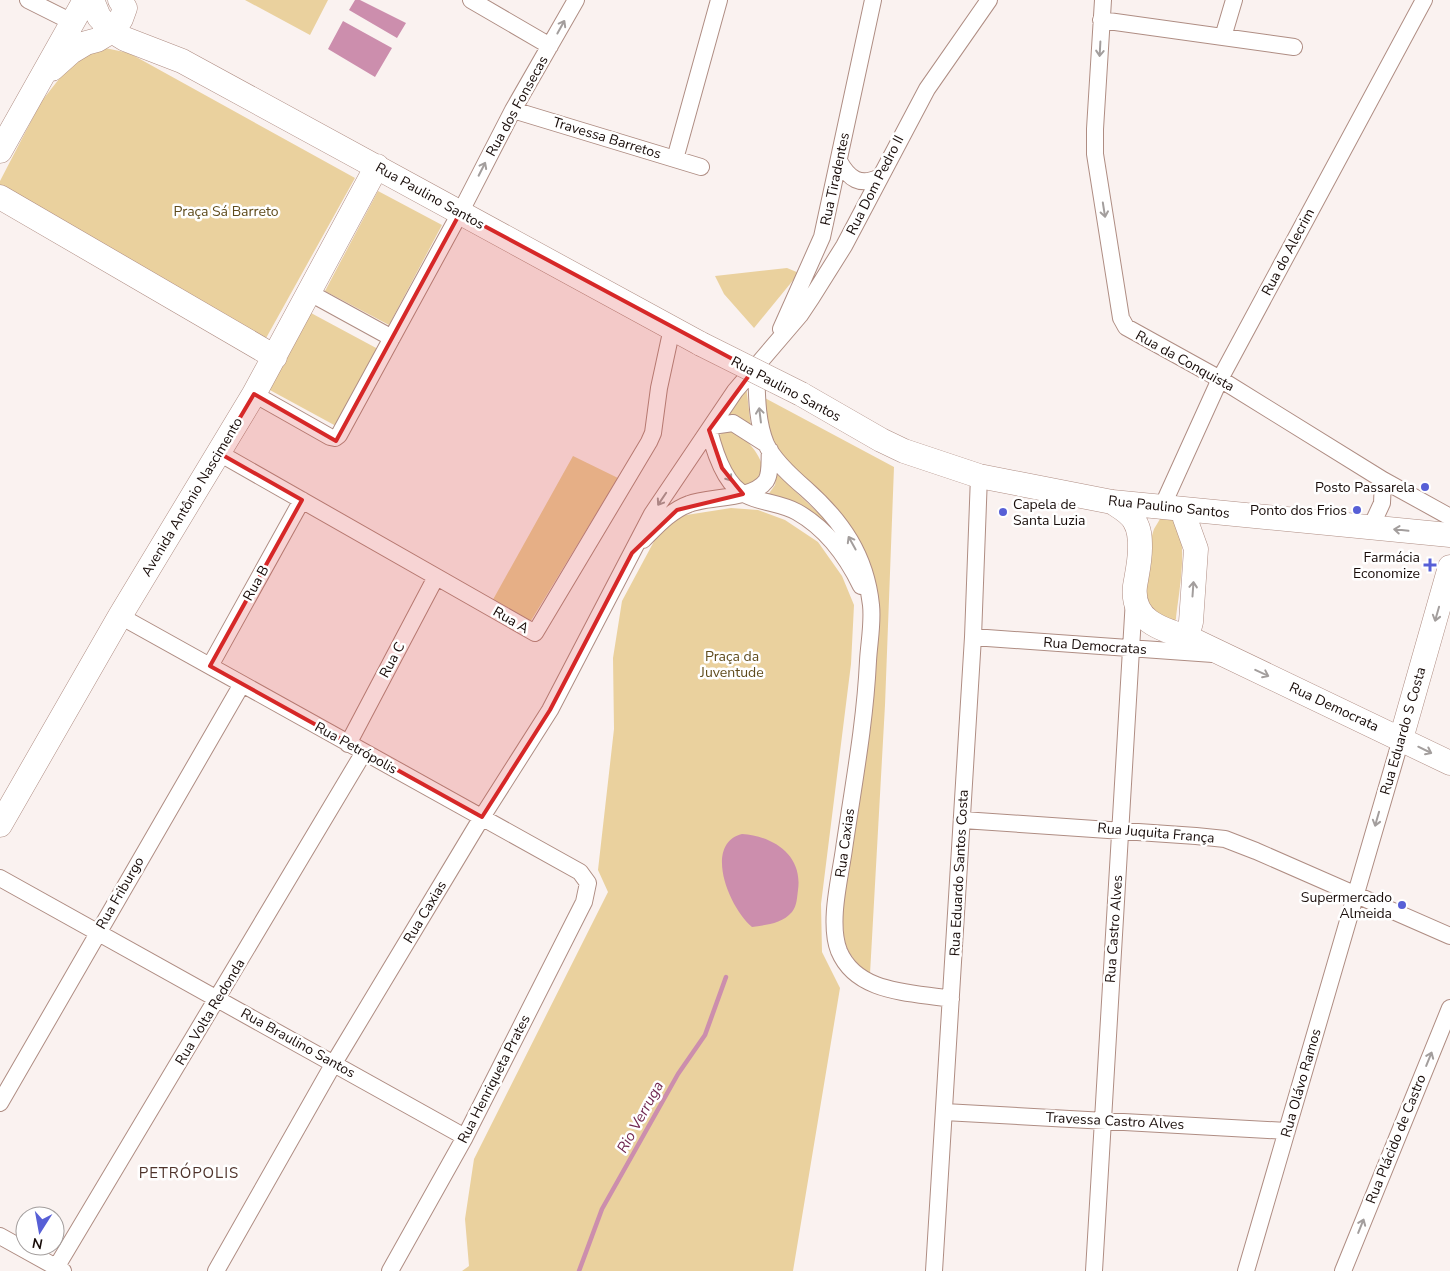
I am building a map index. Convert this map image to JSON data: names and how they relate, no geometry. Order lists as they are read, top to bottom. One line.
{"streets":{"main road":["Rua Paulino Santos","Avenida Antônio Nascimento","Rua Democrata","Rua Eduardo S Costa"],"street":["Rua dos Fonsecas","Travessa Barretos","Rua Tiradentes","Rua Dom Pedro II","Rua do Alecrim","Rua da Conquista","Rua B","Rua A","Rua Democratas","Rua C","Rua Petrópolis","Rua Juquita França","Rua Caxias","Rua Eduardo Santos Costa","Rua Friburgo","Rua Castro Alves","Rua Volta Redonda","Rua Braulino Santos","Rua Henriqueta Prates","Rua Olávo Ramos","Travessa Castro Alves","Rua Plácido de Castro"]},"crossings":[["Rua dos Fonsecas","Travessa Barretos"],["Rua dos Fonsecas","Rua Paulino Santos"],["Rua Tiradentes","Rua Dom Pedro II"],["Rua Dom Pedro II","Rua Caxias"],["Rua Paulino Santos","Rua do Alecrim"],["Rua Paulino Santos","Avenida Antônio Nascimento"],["Rua Paulino Santos","Rua A"],["Rua Paulino Santos","Rua Eduardo Santos Costa"],["Rua do Alecrim","Rua da Conquista"],["Avenida Antônio Nascimento","Rua A"],["Avenida Antônio Nascimento","Rua Petrópolis"],["Rua B","Rua A"],["Rua B","Rua Petrópolis"],["Rua A","Rua C"],["Rua Democratas","Rua Democrata"],["Rua Democratas","Rua Eduardo Santos Costa"],["Rua Democratas","Rua Castro Alves"],["Rua C","Rua Petrópolis"],["Rua Democrata","Rua Eduardo S Costa"],["Rua Democrata","Rua Castro Alves"],["Rua Eduardo S Costa","Rua Juquita França"],["Rua Eduardo S Costa","Rua Olávo Ramos"],["Rua Petrópolis","Rua Caxias"],["Rua Petrópolis","Rua Friburgo"],["Rua Petrópolis","Rua Volta Redonda"],["Rua Petrópolis","Rua Henriqueta Prates"],["Rua Juquita França","Rua Eduardo Santos Costa"],["Rua Juquita França","Rua Castro Alves"],["Rua Juquita França","Rua Olávo Ramos"],["Rua Caxias","Rua Eduardo Santos Costa"],["Rua Caxias","Rua Braulino Santos"],["Rua Eduardo Santos Costa","Travessa Castro Alves"],["Rua Friburgo","Rua Braulino Santos"],["Rua Castro Alves","Travessa Castro Alves"],["Rua Volta Redonda","Rua Braulino Santos"],["Rua Braulino Santos","Rua Henriqueta Prates"],["Rua Olávo Ramos","Travessa Castro Alves"]],"one_way":["Rua dos Fonsecas","Rua da Conquista","Rua Democrata","Rua Eduardo S Costa","Rua Plácido de Castro"],"districts":["PETRÓPOLIS"],"water":["Rio Verruga"],"parks":["Praça Sá Barreto","Praça da Juventude"],"places":{"other":["Posto Passarela","Ponto dos Frios","Capela de Santa Luzia","Supermercado Almeida"],"health":["Farmácia Economize"]},"north":"bottom"}
